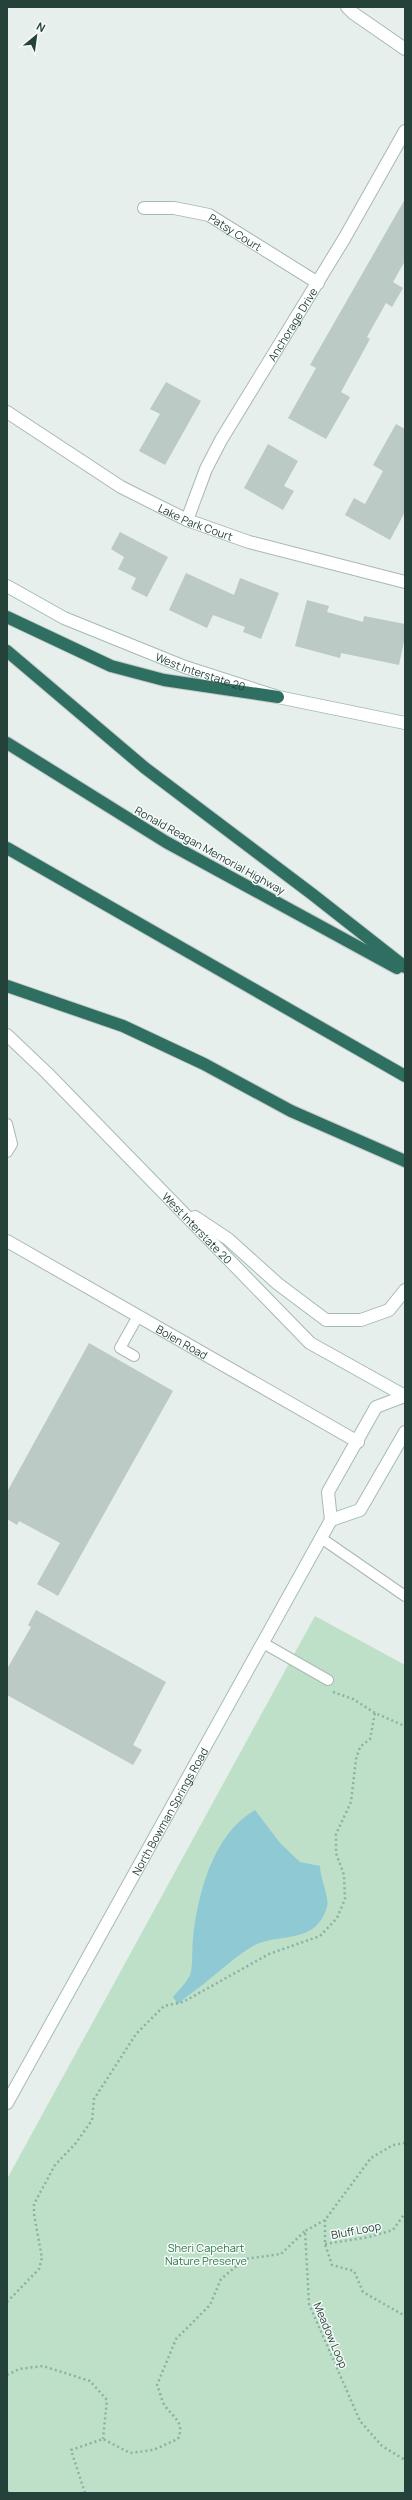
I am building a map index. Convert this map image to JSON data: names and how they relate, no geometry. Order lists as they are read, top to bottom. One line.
{"streets":{"highway":["Ronald Reagan Memorial Highway"],"street":["Patsy Court","Anchorage Drive","Lake Park Court","West Interstate 20","Bolen Road","North Bowman Springs Road"],"path":["Bluff Loop","Meadow Loop"]},"crossings":[["Patsy Court","Anchorage Drive"],["Anchorage Drive","Lake Park Court"]],"parks":["Sheri Capehart Nature Preserve"],"north":"top right"}
